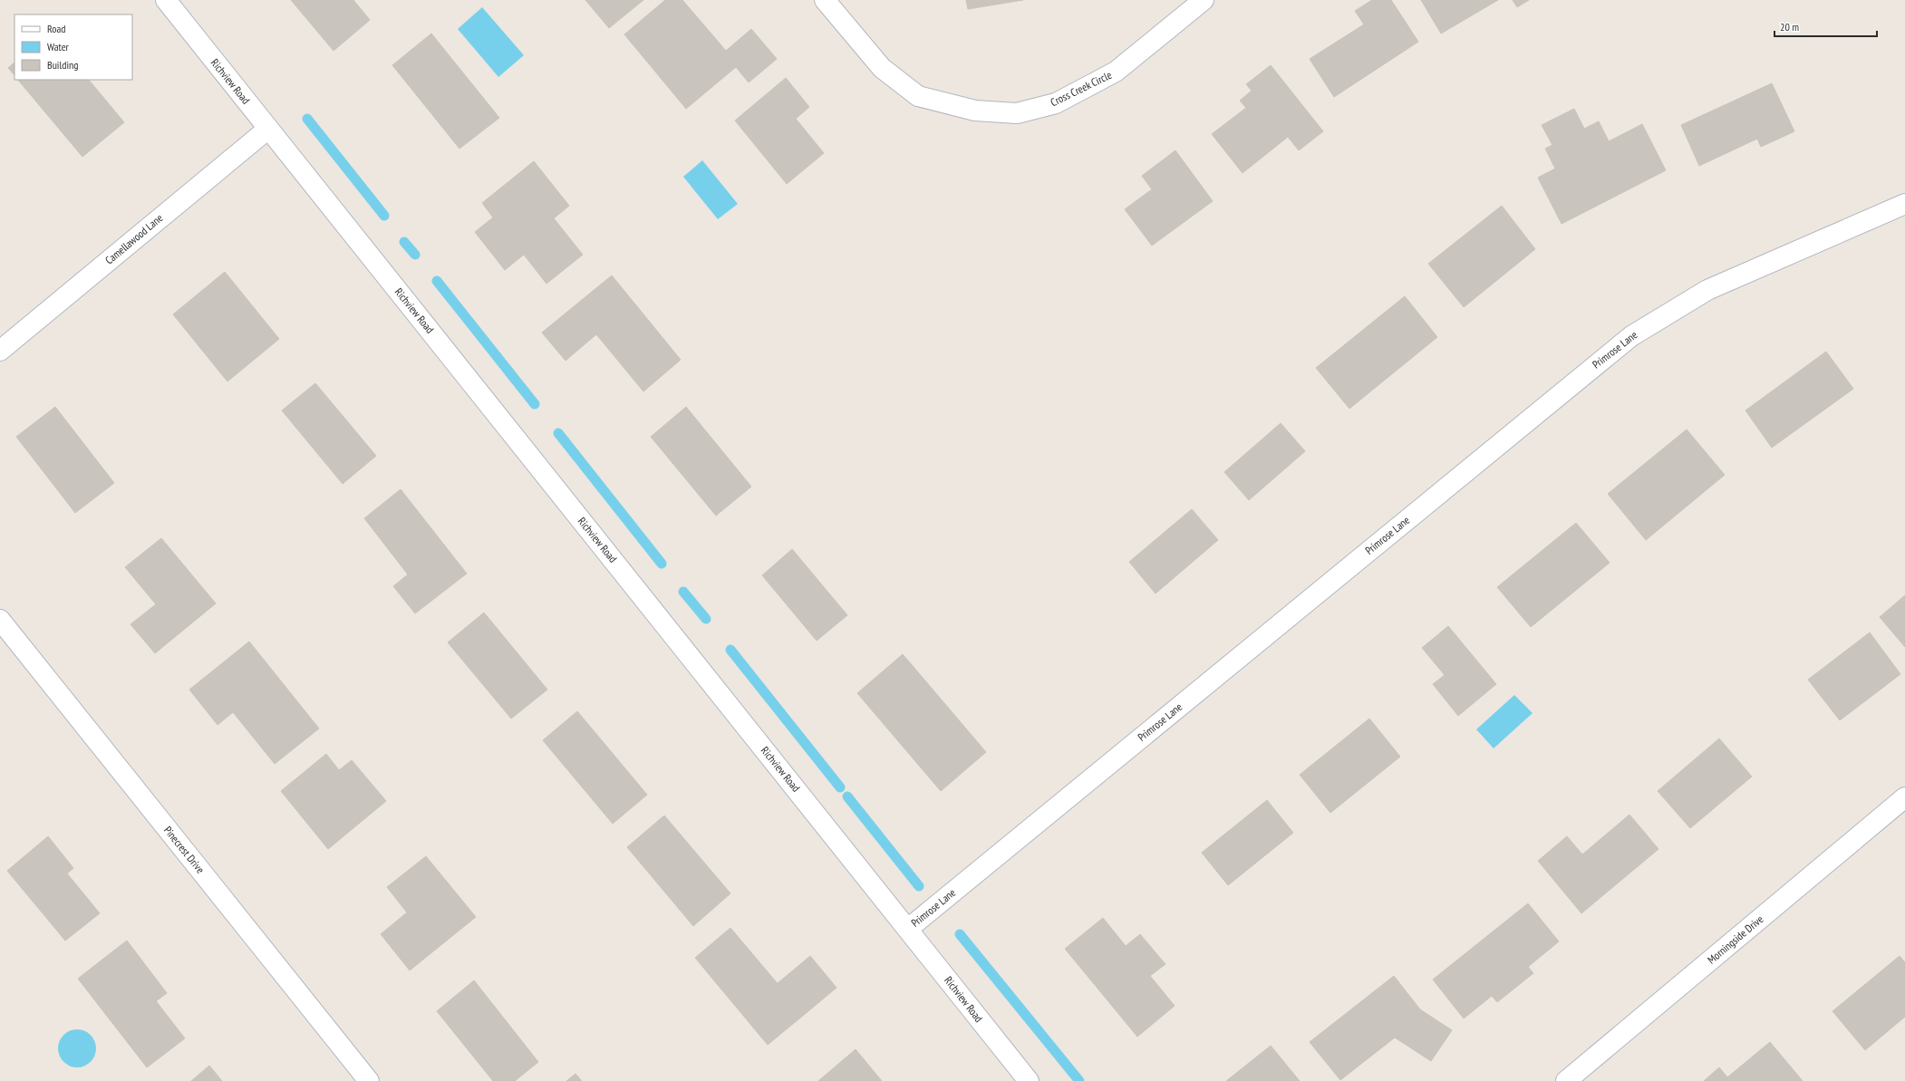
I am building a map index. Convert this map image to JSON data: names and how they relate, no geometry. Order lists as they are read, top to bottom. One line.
{"streets":{"street":["Richview Road","Cross Creek Circle","Camellawood Lane","Primrose Lane","Pinecrest Drive","Morningside Drive"]},"crossings":[["Richview Road","Camellawood Lane"],["Richview Road","Primrose Lane"]],"legend":["Road","Water","Building"],"scale_bar":"20 m"}
